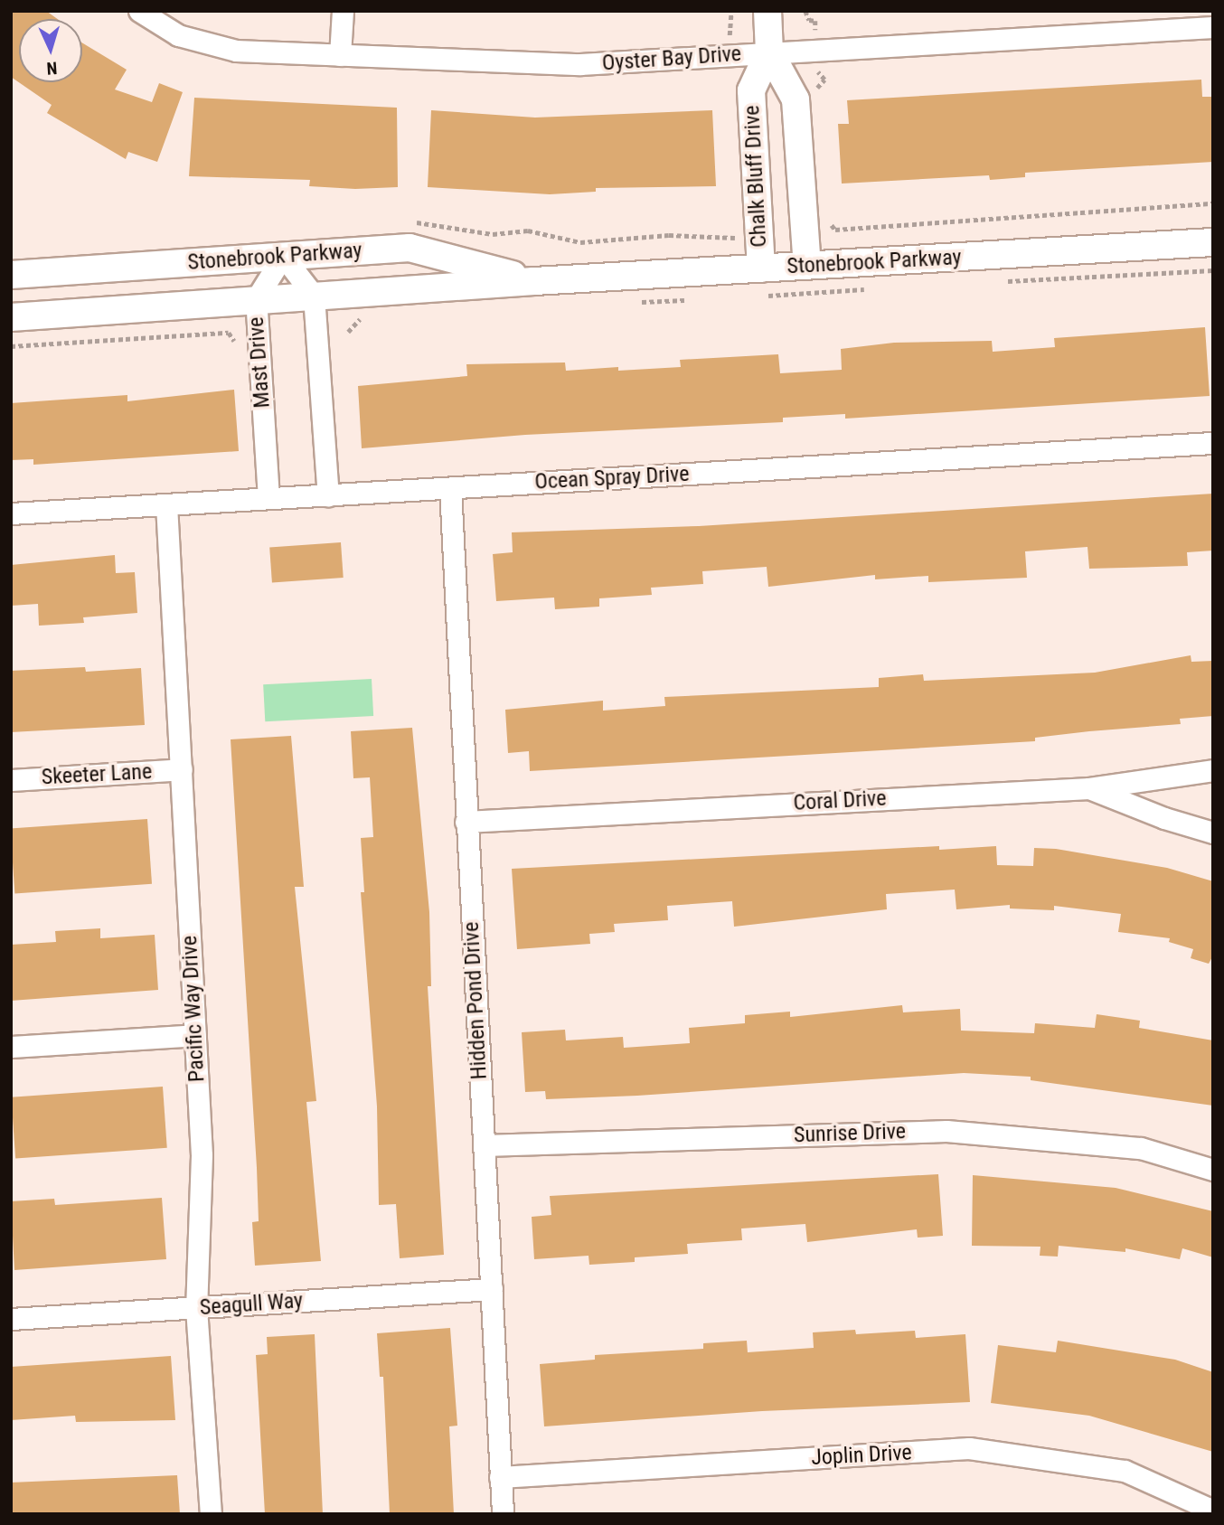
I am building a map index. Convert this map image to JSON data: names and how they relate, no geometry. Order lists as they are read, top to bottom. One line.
{"streets":{"street":["Oyster Bay Drive","Chalk Bluff Drive","Stonebrook Parkway","Mast Drive","Ocean Spray Drive","Skeeter Lane","Coral Drive","Hidden Pond Drive","Pacific Way Drive","Sunrise Drive","Seagull Way","Joplin Drive"]},"crossings":[["Oyster Bay Drive","Chalk Bluff Drive"],["Chalk Bluff Drive","Stonebrook Parkway"],["Stonebrook Parkway","Mast Drive"],["Mast Drive","Ocean Spray Drive"],["Ocean Spray Drive","Hidden Pond Drive"],["Ocean Spray Drive","Pacific Way Drive"],["Skeeter Lane","Pacific Way Drive"],["Coral Drive","Hidden Pond Drive"],["Hidden Pond Drive","Sunrise Drive"],["Hidden Pond Drive","Seagull Way"],["Hidden Pond Drive","Joplin Drive"],["Pacific Way Drive","Seagull Way"]],"north":"bottom"}
